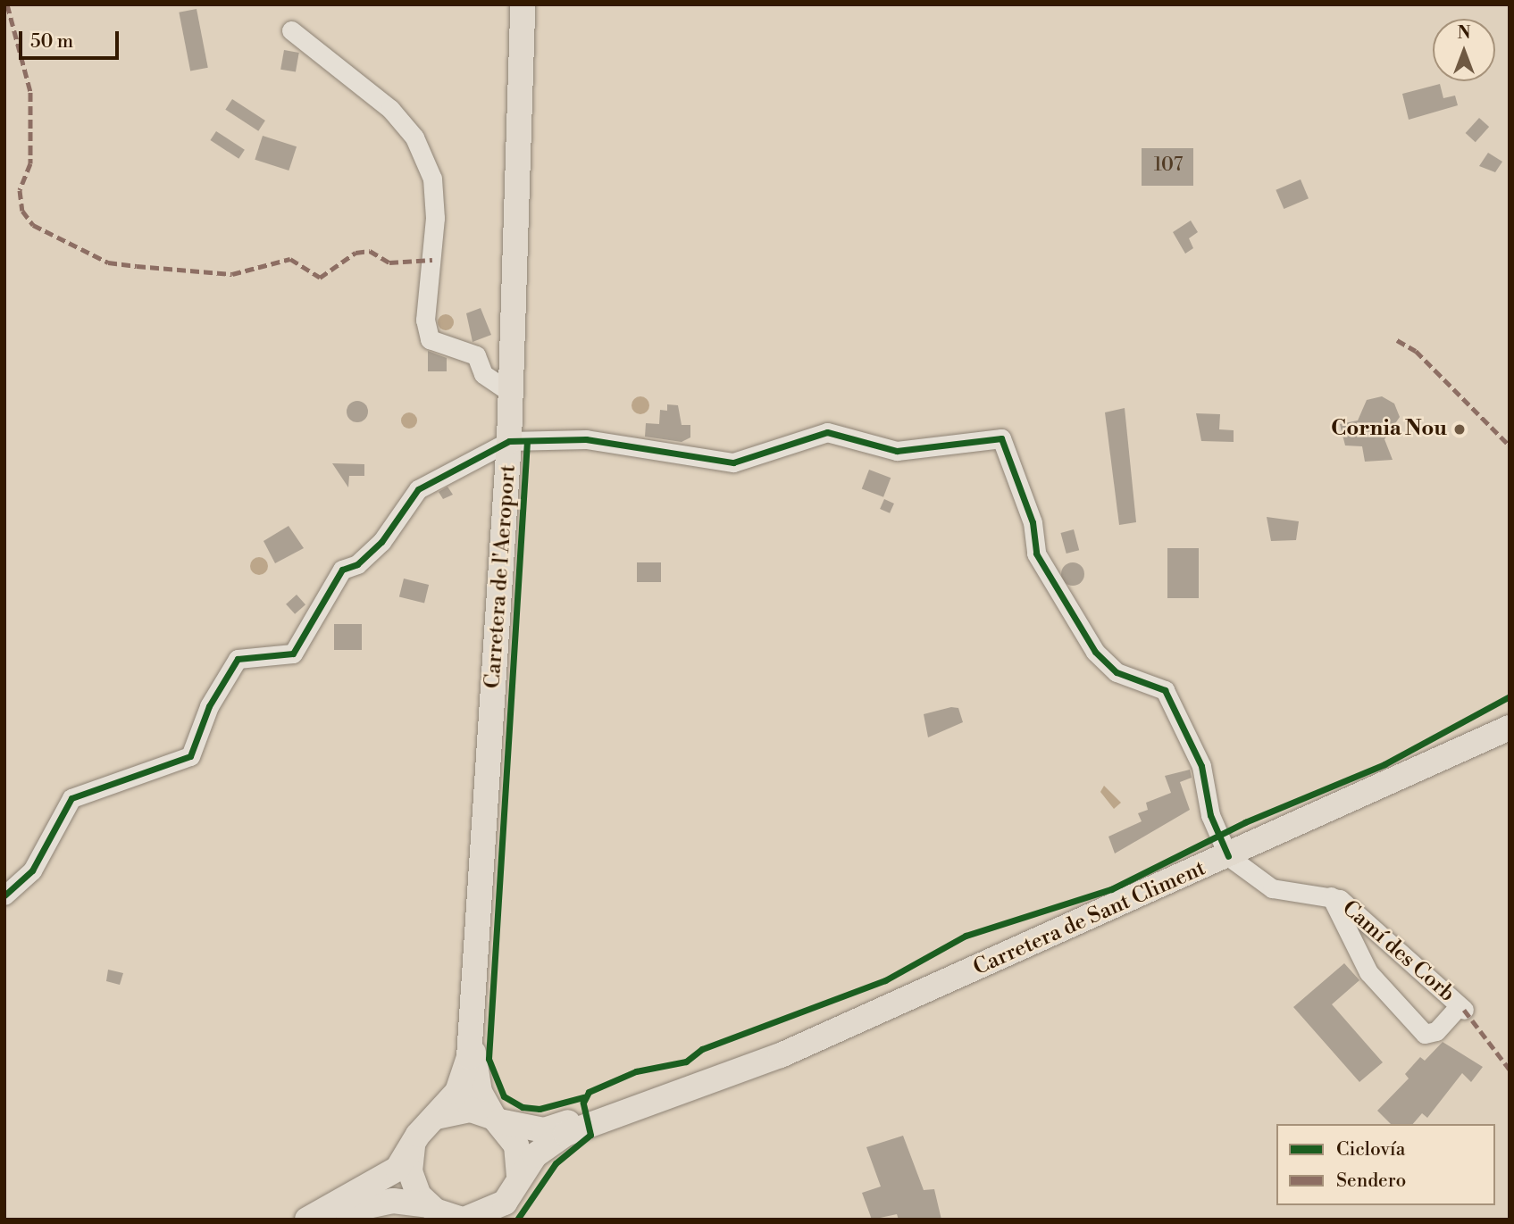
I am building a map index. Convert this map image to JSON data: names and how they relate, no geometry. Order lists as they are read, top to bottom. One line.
{"streets":{"main road":["Carretera de l'Aeroport","Carretera de Sant Climent"],"street":["Camí des Corb"]},"crossings":[["Carretera de Sant Climent","Camí des Corb"]],"places":["Cornia Nou"],"house_numbers":["107"],"legend":["Ciclovía","Sendero"],"scale_bar":"50 m","north":"top"}
